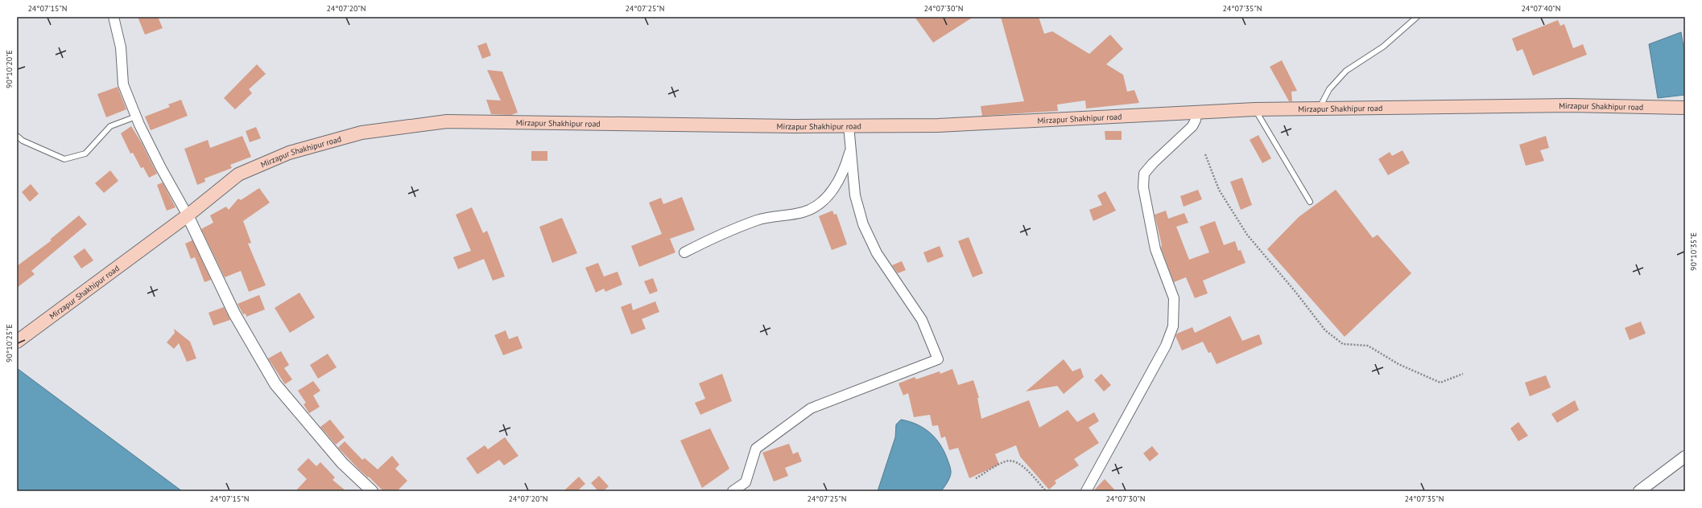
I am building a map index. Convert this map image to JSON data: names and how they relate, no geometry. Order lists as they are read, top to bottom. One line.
{"streets":{"main road":["Mirzapur Shakhipur road"]},"coordinates":["24°07'15\"N","24°07'20\"N","24°07'25\"N","24°07'30\"N","24°07'35\"N","24°07'40\"N","90°10'20\"E","90°10'35\"E","90°10'25\"E"]}
